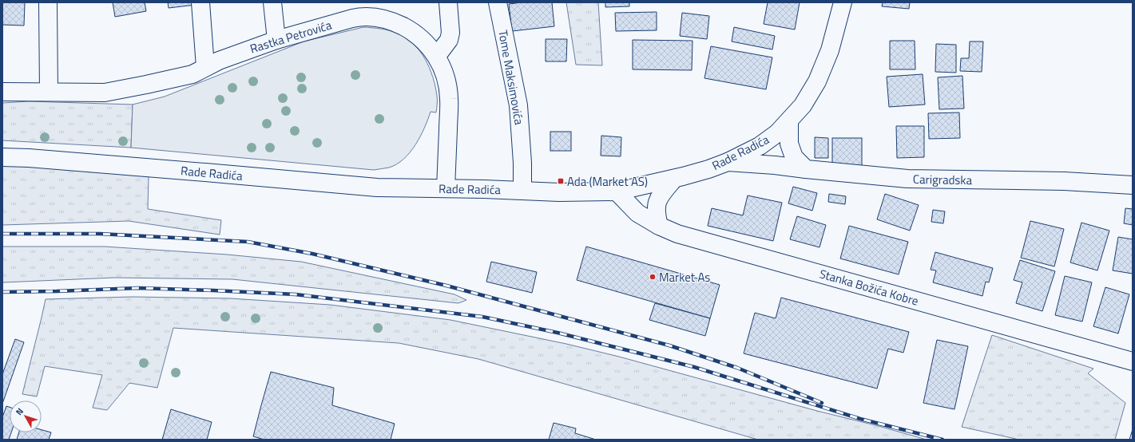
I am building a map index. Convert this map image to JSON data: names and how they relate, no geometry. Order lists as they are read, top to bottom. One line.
{"streets":{"street":["Rastka Petrovića","Tome Maksimovića","Rade Radića","Carigradska","Stanka Božića Kobre"]},"crossings":[["Rastka Petrovića","Rade Radića"],["Tome Maksimovića","Rade Radića"],["Rade Radića","Carigradska"],["Rade Radića","Stanka Božića Kobre"]],"places":{"transit":["Ada (Market AS)"],"other":["Market As"]},"north":"top left"}
